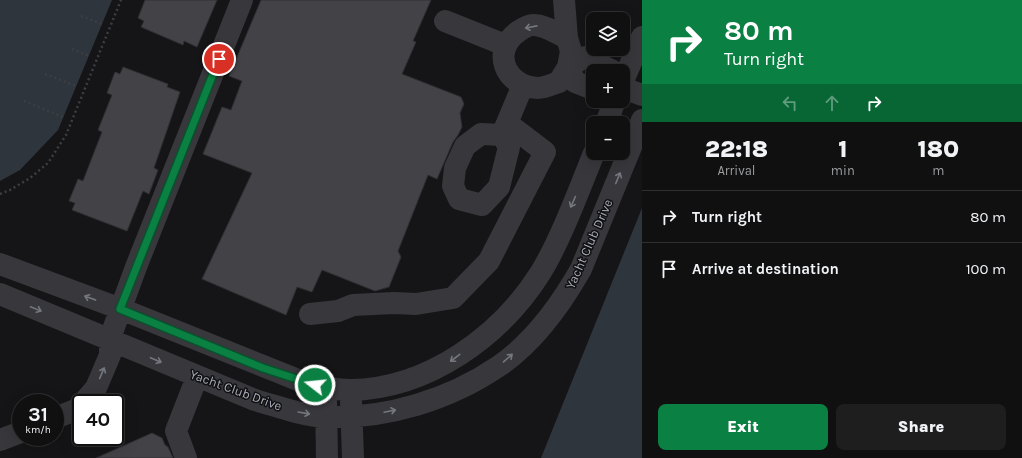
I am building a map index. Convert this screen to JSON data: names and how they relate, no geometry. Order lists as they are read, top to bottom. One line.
{"streets":{"street":["Yacht Club Drive"]},"one_way":["Yacht Club Drive"],"page":{"turn":["80 m","Turn right"],"map_buttons":["+","−"],"eta":["22:18","Arrival","1","min","180","m"],"list":[{"name":"Turn right","value":"80 m"},{"name":"Arrive at destination","value":"100 m"}],"speed":"31 km/h","limit":"40","buttons":["Exit","Share"]}}
